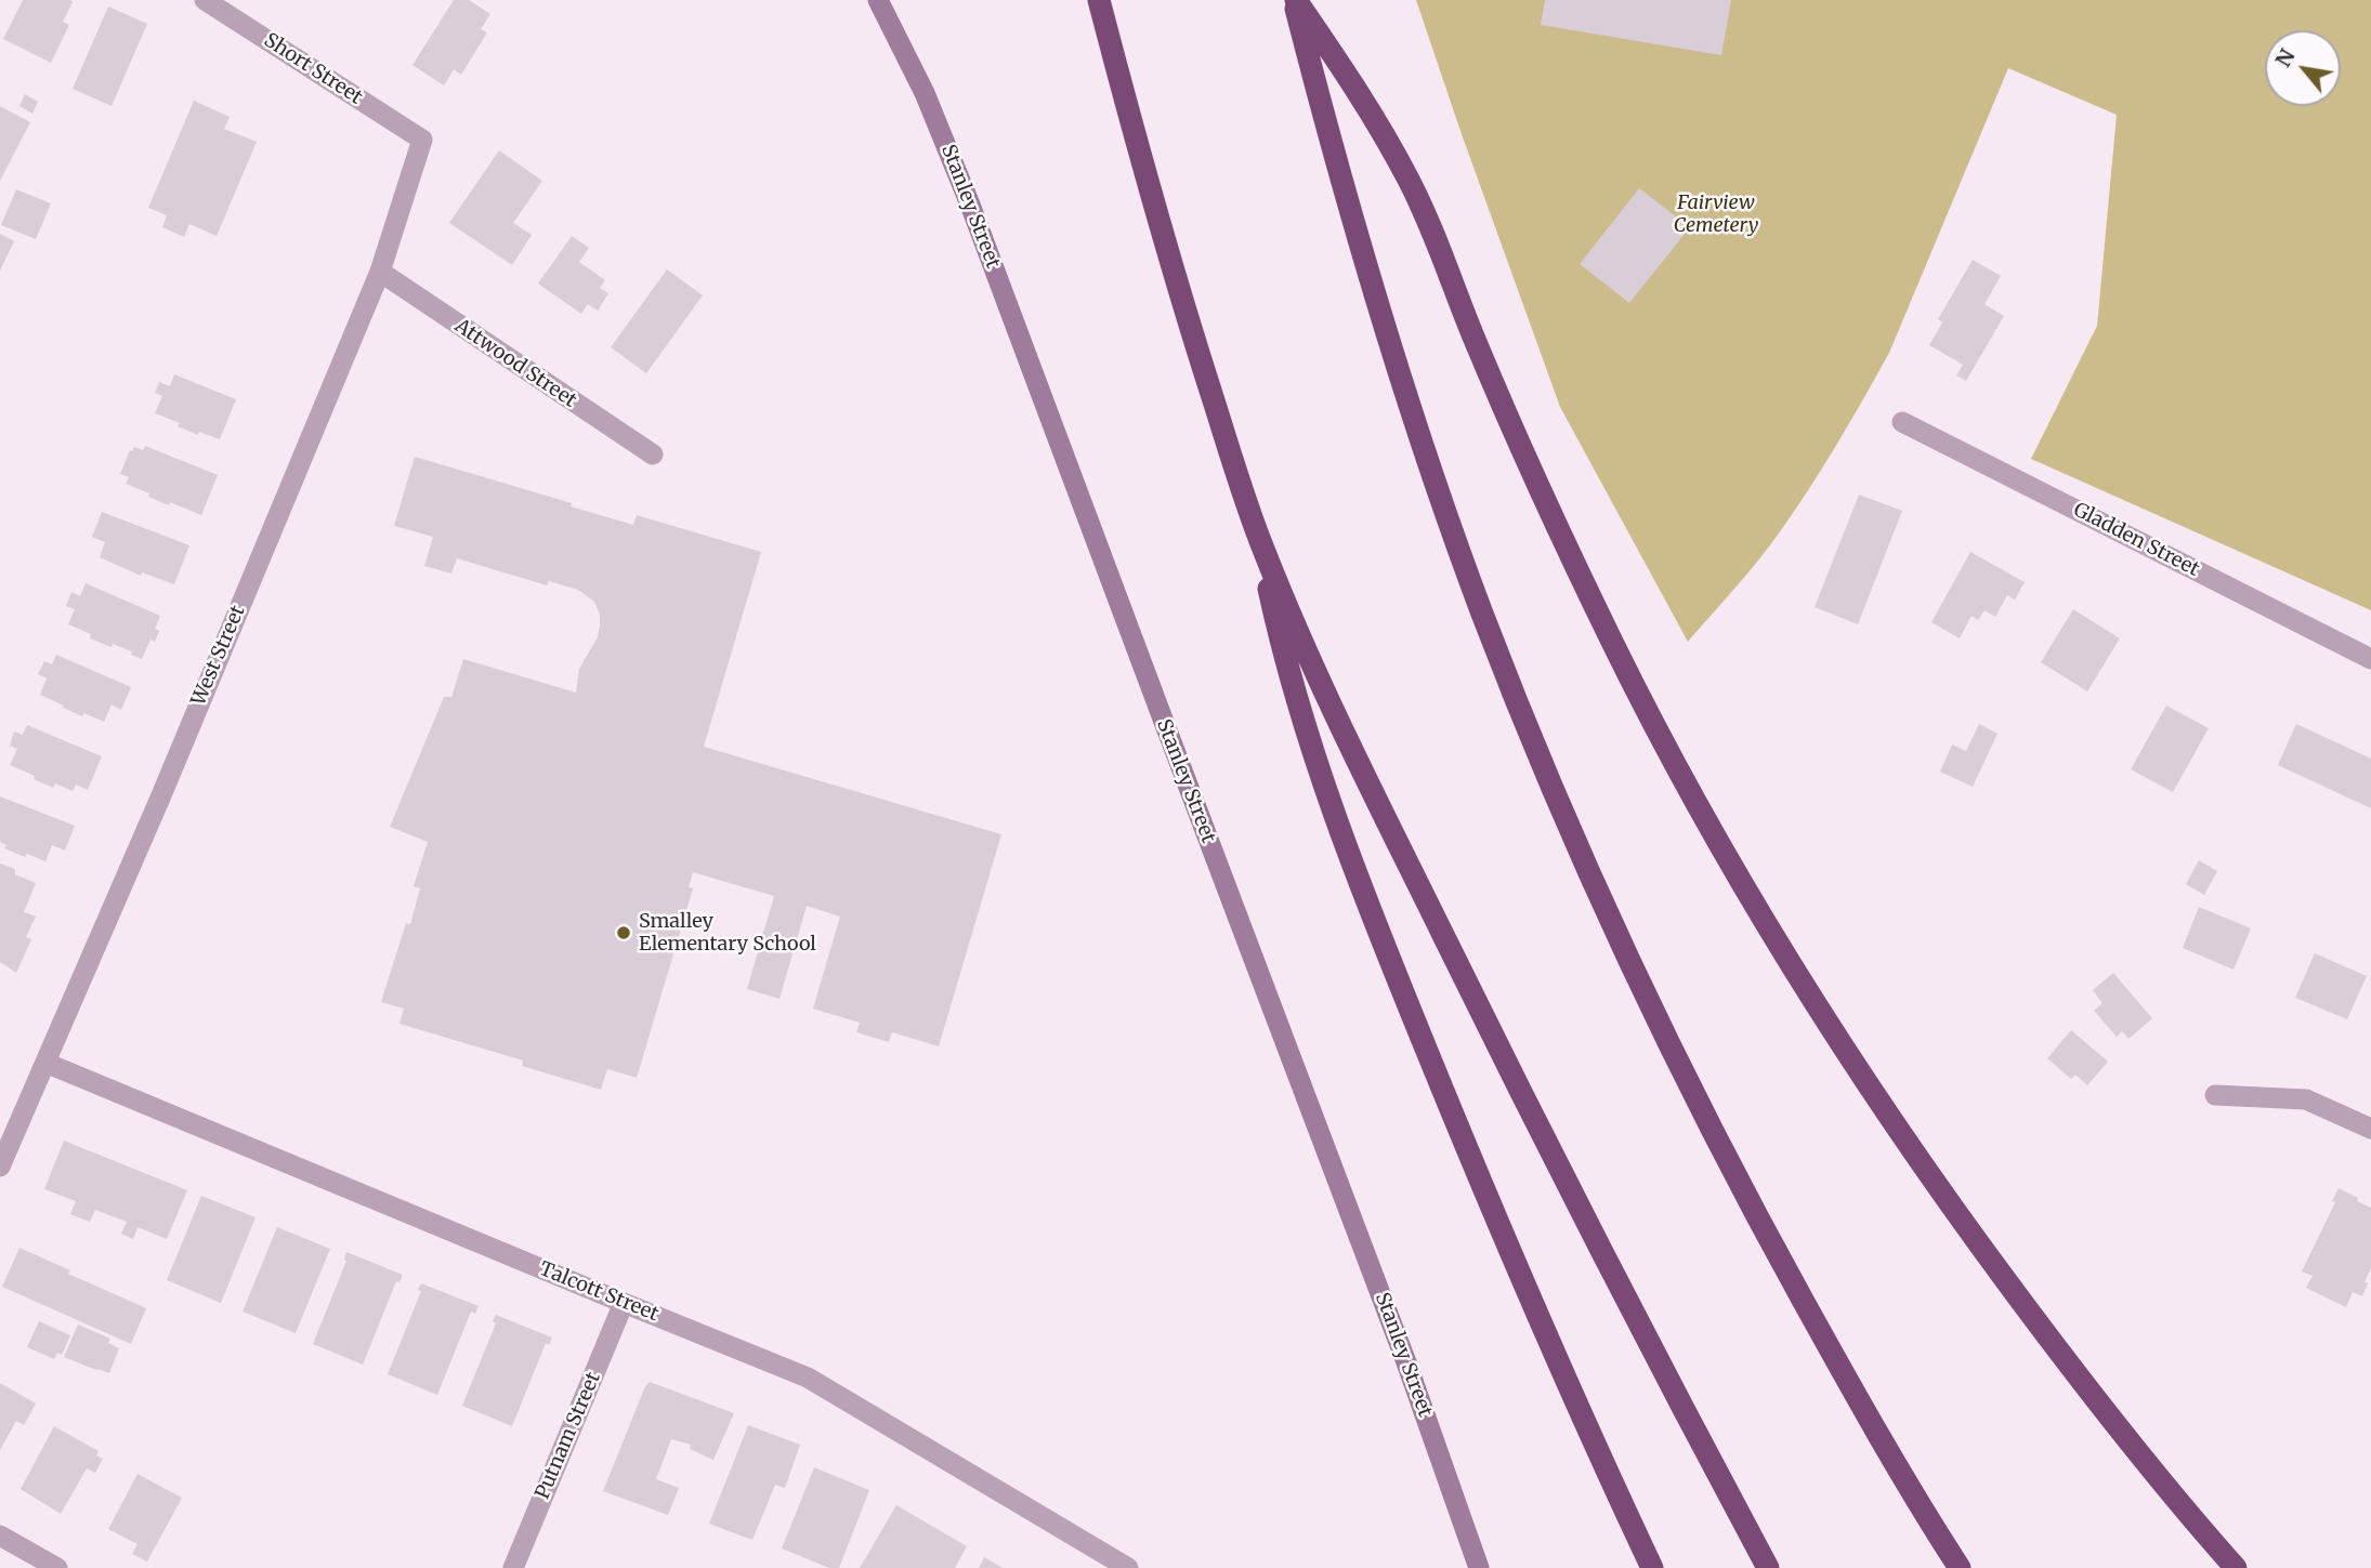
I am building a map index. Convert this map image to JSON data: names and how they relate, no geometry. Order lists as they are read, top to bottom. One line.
{"streets":{"main road":["Stanley Street"],"street":["Short Street","Attwood Street","Gladden Street","West Street","Talcott Street","Putnam Street"]},"crossings":[["Short Street","West Street"],["Attwood Street","West Street"],["West Street","Talcott Street"],["Talcott Street","Putnam Street"]],"parks":["Fairview Cemetery"],"places":["Smalley Elementary School"],"north":"top left"}
